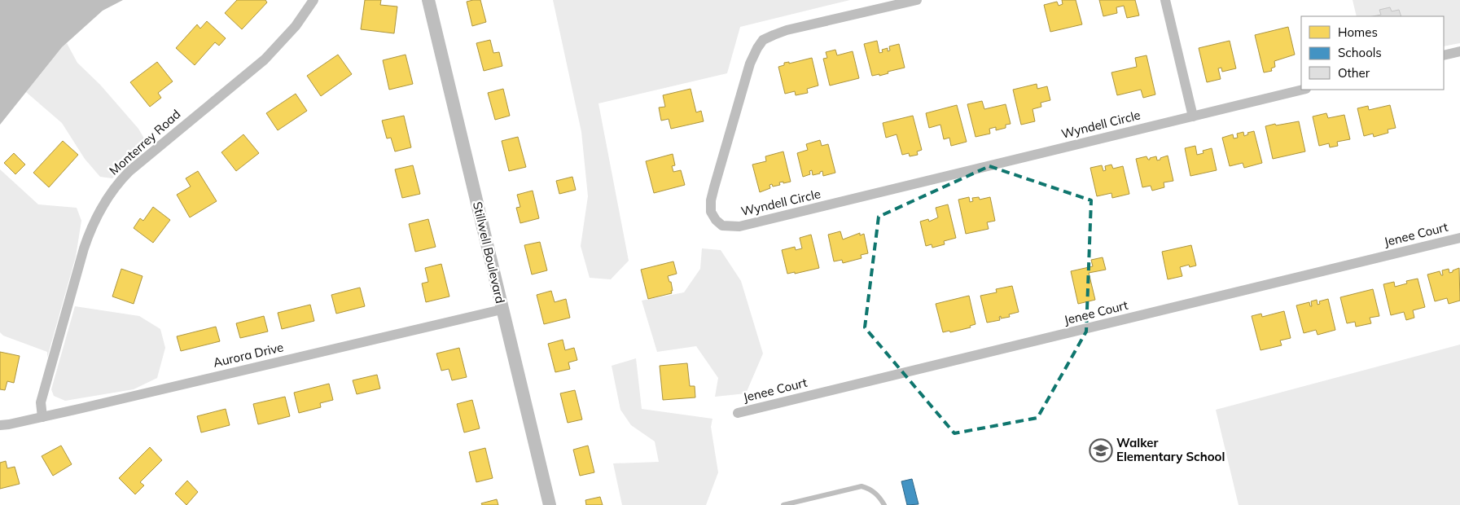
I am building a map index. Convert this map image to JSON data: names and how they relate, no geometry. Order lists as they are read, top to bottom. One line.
{"streets":{"street":["Wyndell Circle","Monterrey Road","Jenee Court","Stillwell Boulevard","Aurora Drive"]},"crossings":[["Monterrey Road","Aurora Drive"],["Stillwell Boulevard","Aurora Drive"]],"places":{"school or university":["Walker Elementary School"]},"legend":["Homes","Schools","Other"]}
